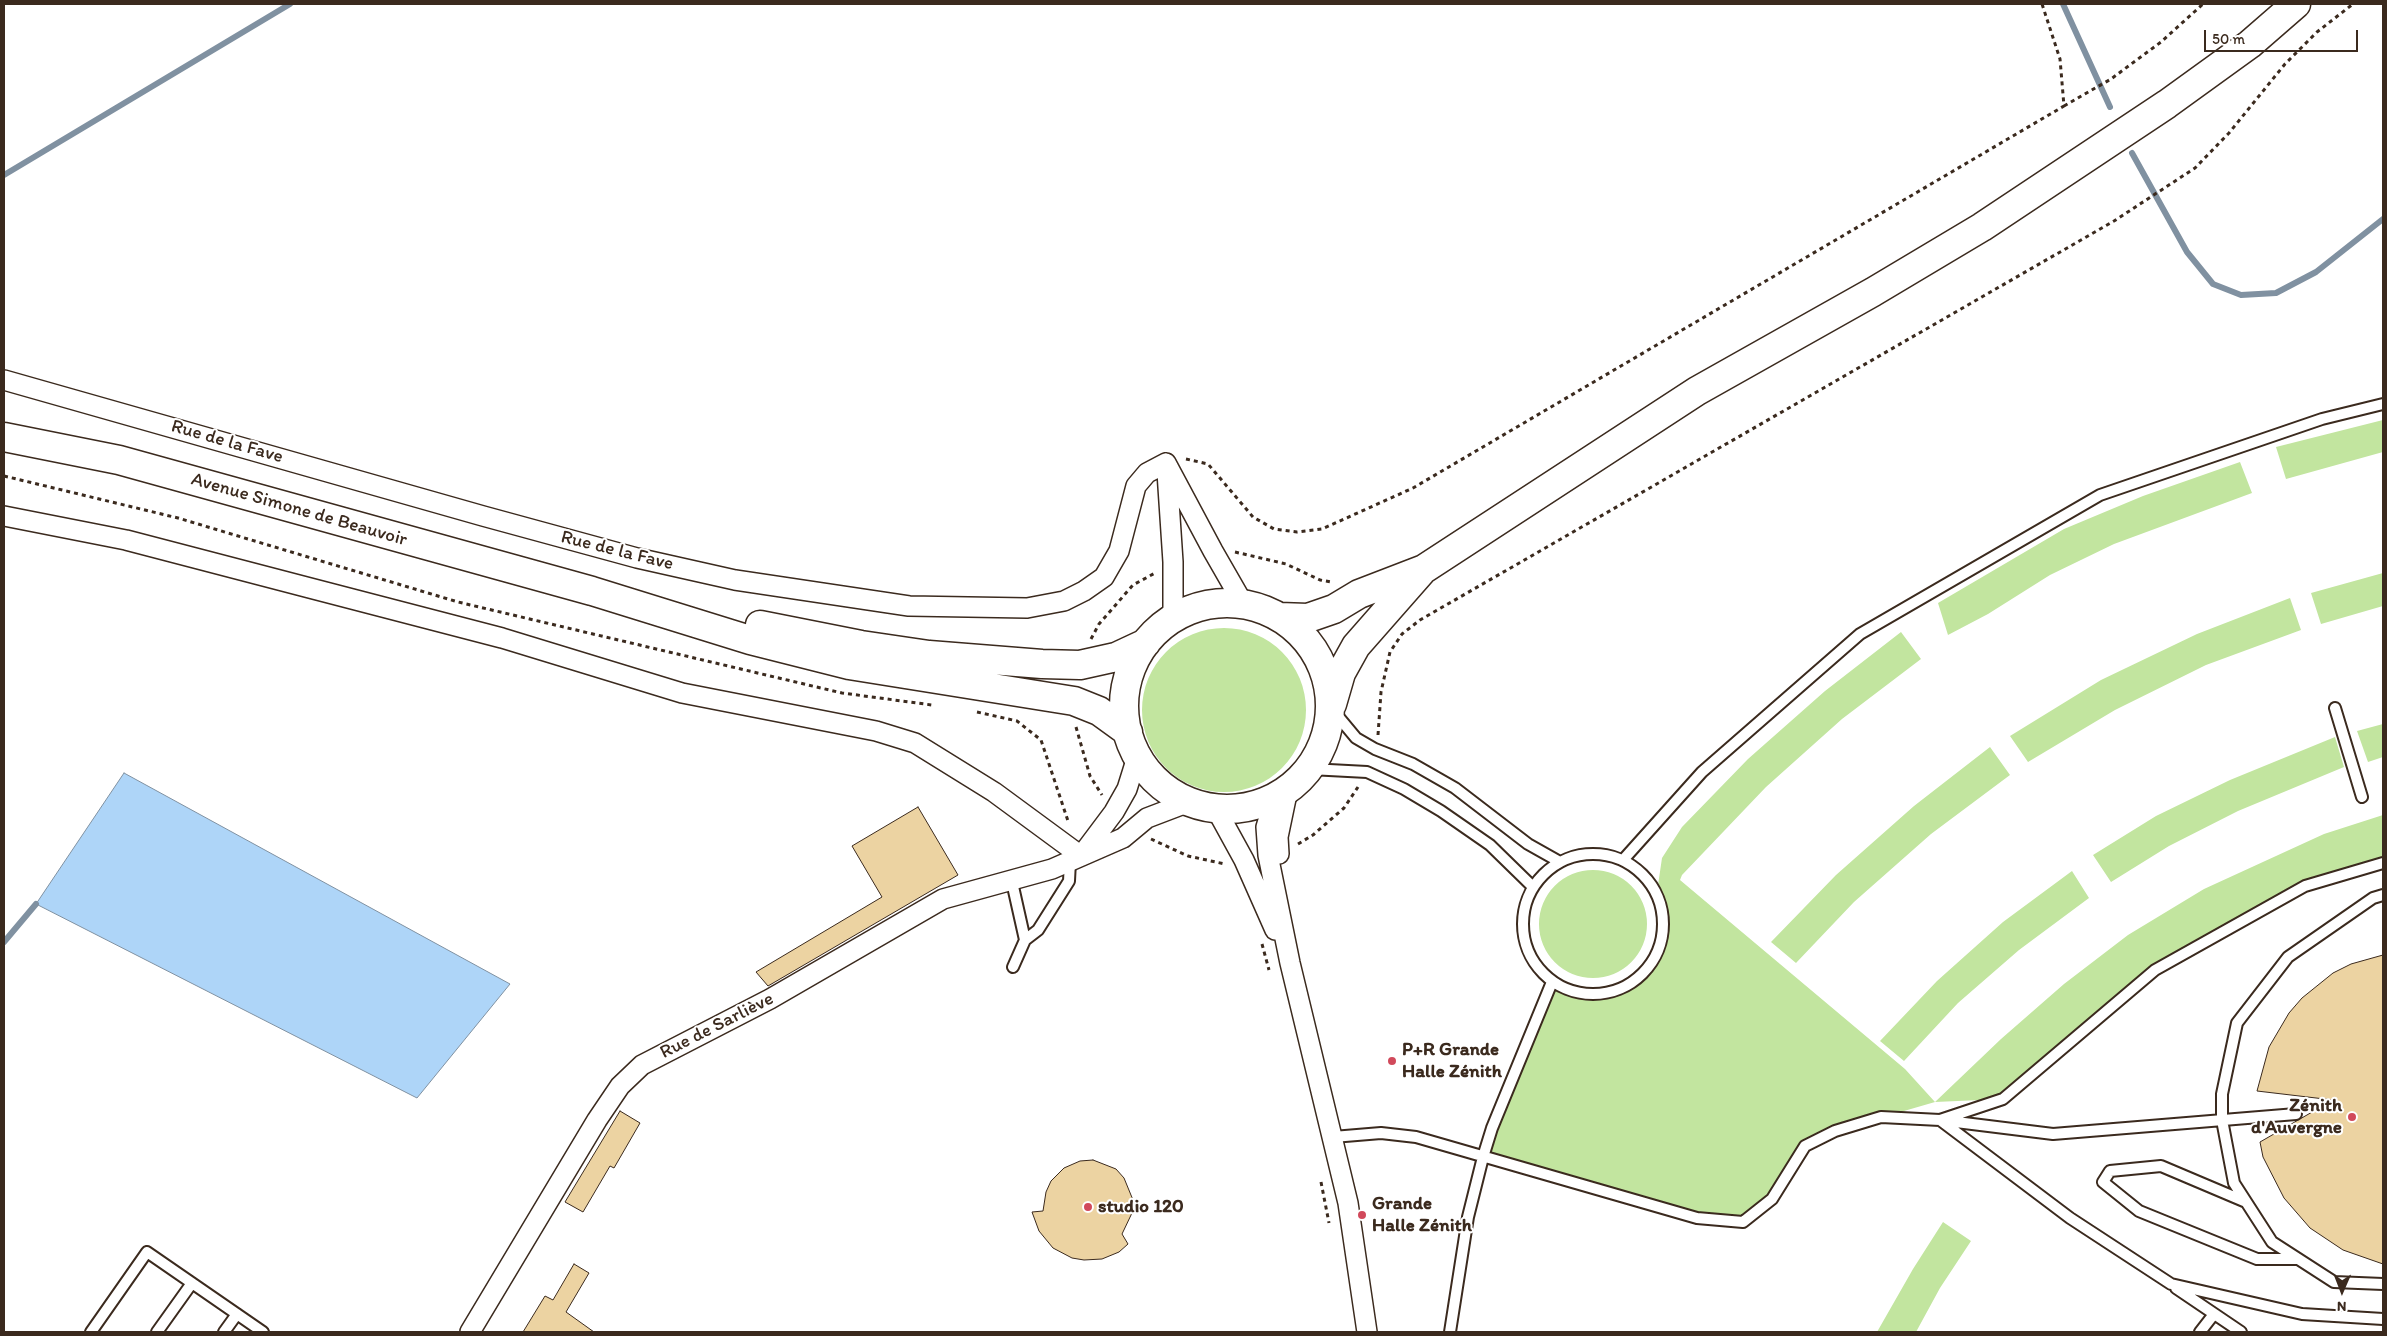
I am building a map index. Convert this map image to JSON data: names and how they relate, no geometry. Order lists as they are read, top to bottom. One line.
{"streets":{"main road":["Avenue Simone de Beauvoir"],"street":["Rue de la Fave","Rue de Sarliève"]},"places":["P+R Grande Halle Zénith","Zénith d'Auvergne","studio 120","Grande Halle Zénith"],"scale_bar":"50 m","north":"bottom"}
